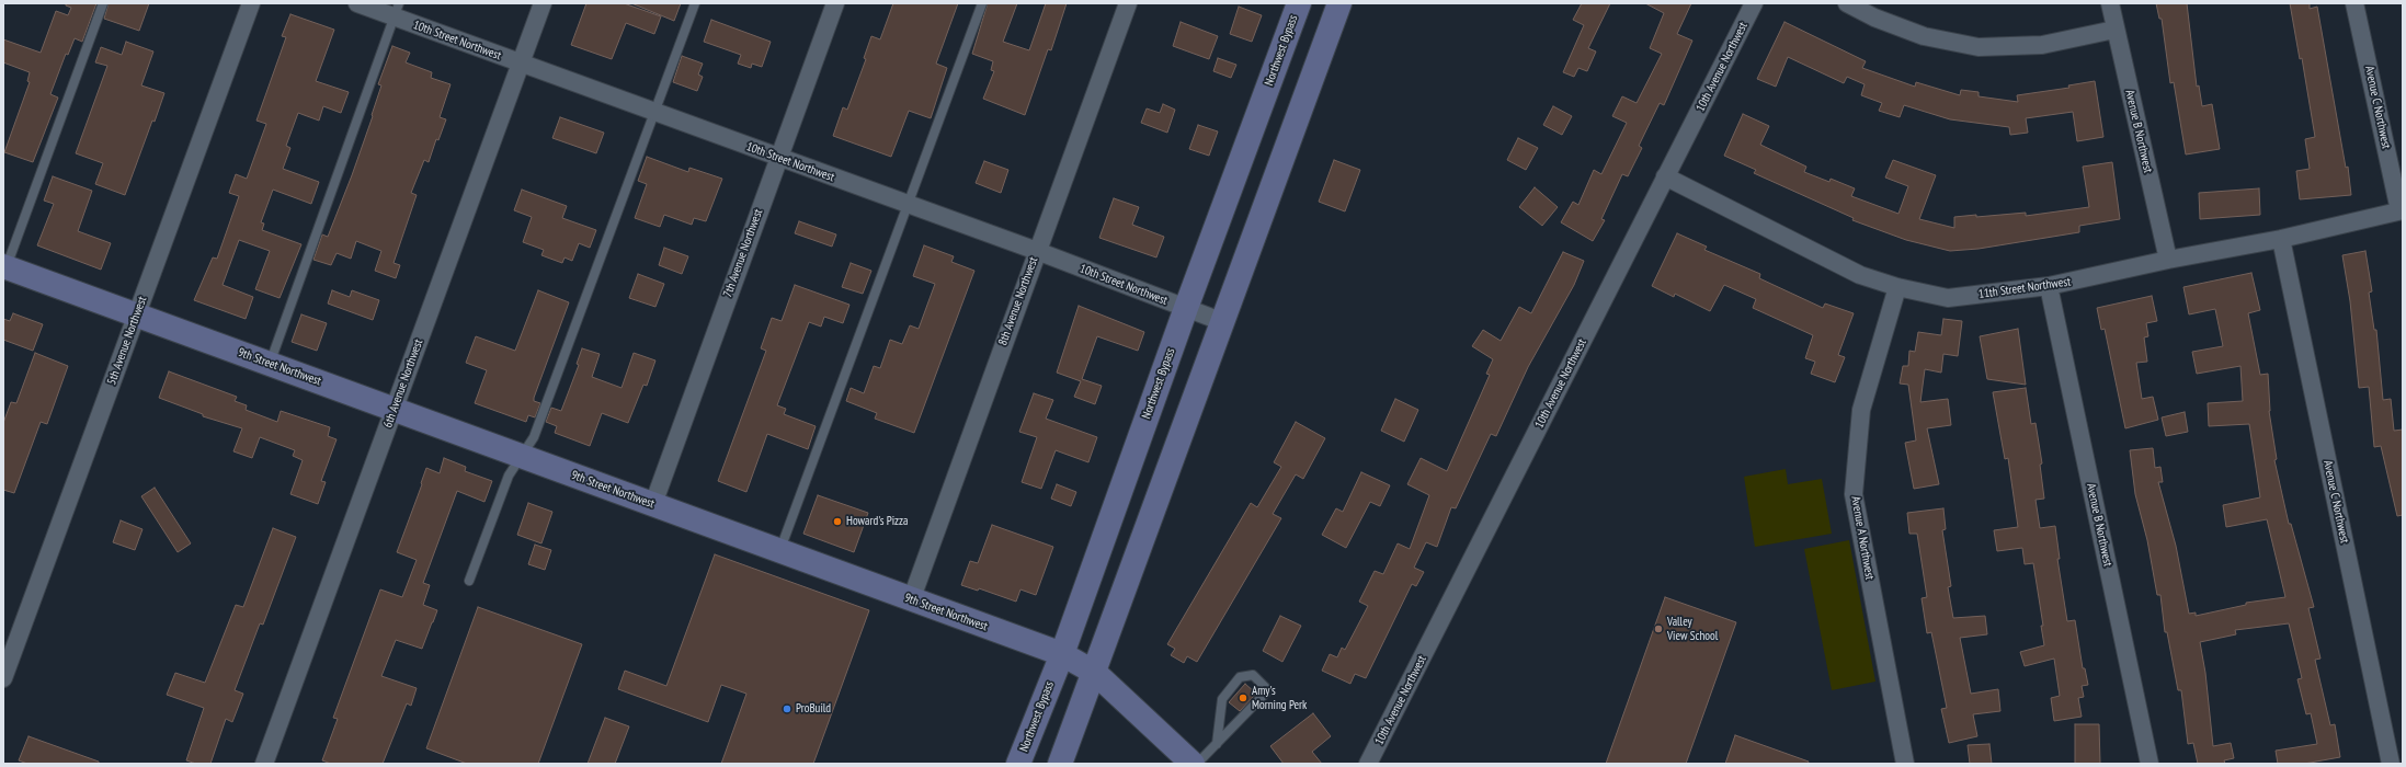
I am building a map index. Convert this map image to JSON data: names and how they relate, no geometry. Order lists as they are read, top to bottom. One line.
{"streets":{"main road":["Northwest Bypass","9th Street Northwest"],"street":["10th Street Northwest","10th Avenue Northwest","Avenue C Northwest","Avenue B Northwest","7th Avenue Northwest","11th Street Northwest","8th Avenue Northwest","5th Avenue Northwest","6th Avenue Northwest","Avenue A Northwest"]},"crossings":[["10th Street Northwest","Northwest Bypass"],["10th Street Northwest","7th Avenue Northwest"],["10th Street Northwest","8th Avenue Northwest"],["10th Street Northwest","6th Avenue Northwest"],["Northwest Bypass","9th Street Northwest"],["10th Avenue Northwest","11th Street Northwest"],["Avenue C Northwest","11th Street Northwest"],["Avenue B Northwest","11th Street Northwest"],["7th Avenue Northwest","9th Street Northwest"],["11th Street Northwest","Avenue A Northwest"],["8th Avenue Northwest","9th Street Northwest"],["5th Avenue Northwest","9th Street Northwest"],["9th Street Northwest","6th Avenue Northwest"]],"places":["Howard's Pizza","Valley View School","Amy's Morning Perk","ProBuild"]}
